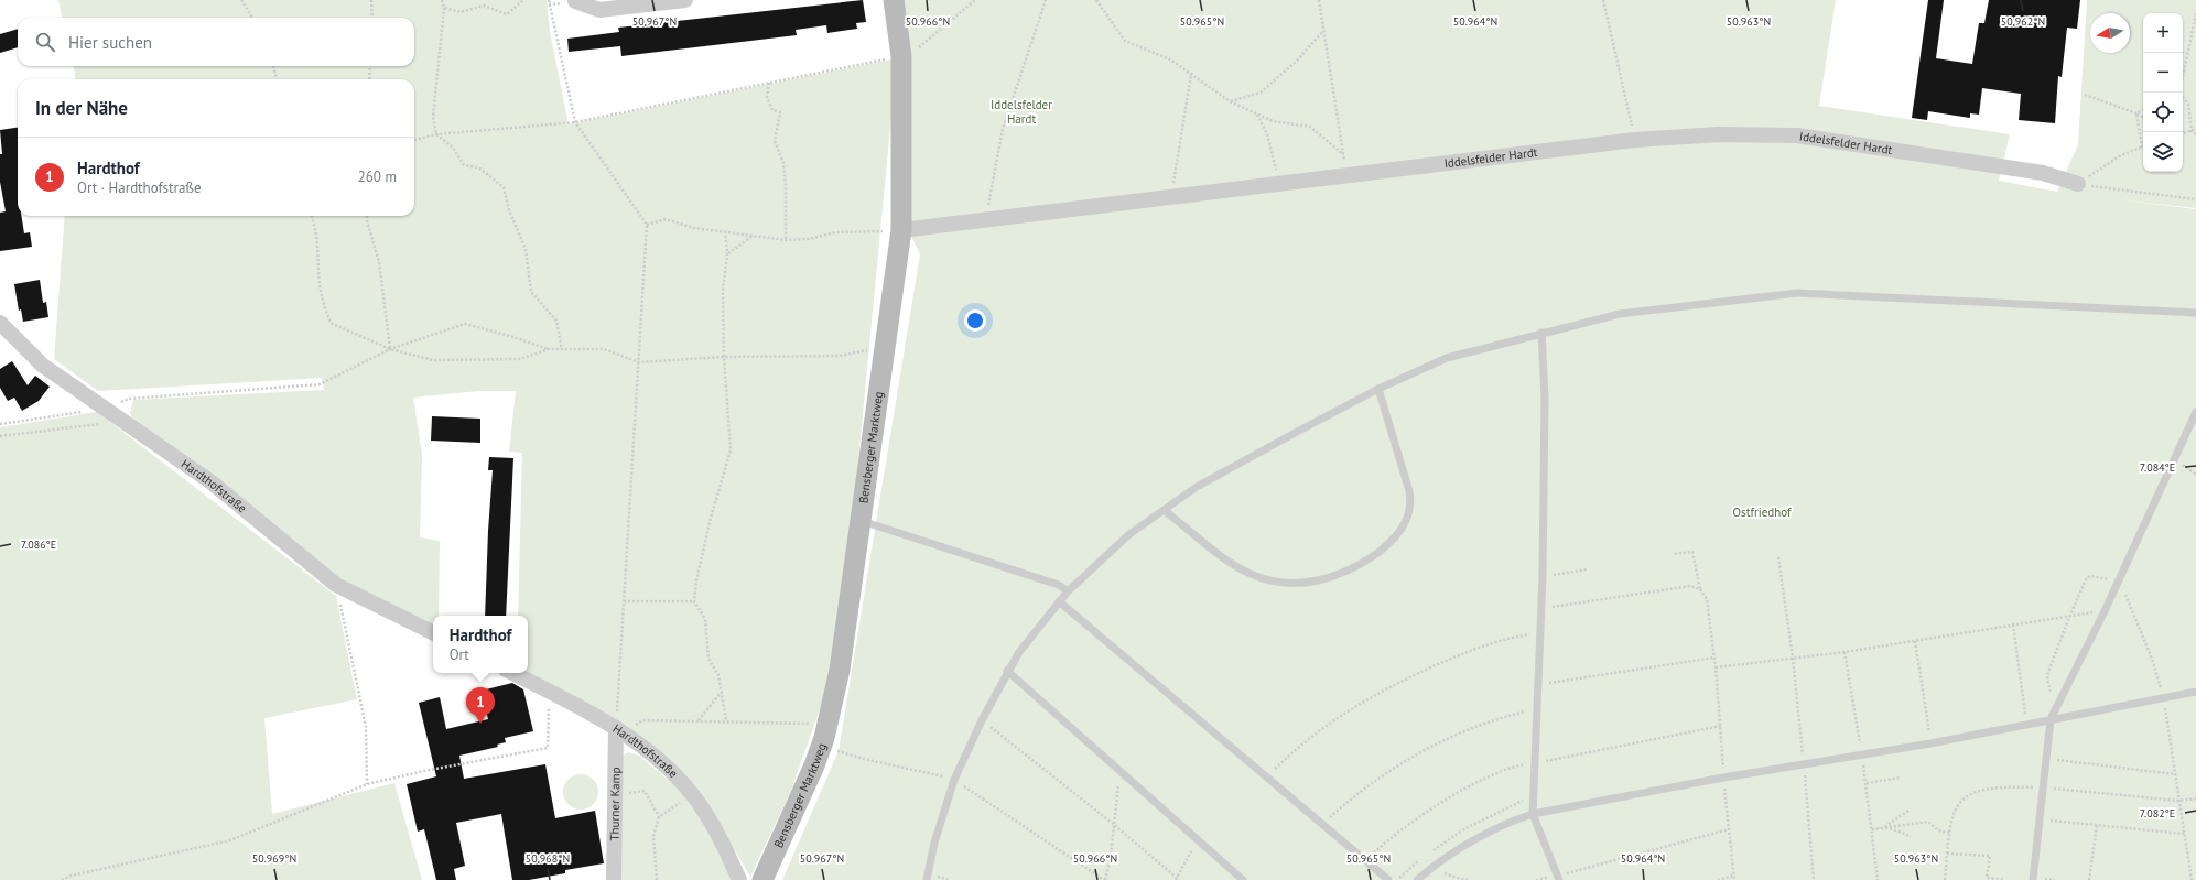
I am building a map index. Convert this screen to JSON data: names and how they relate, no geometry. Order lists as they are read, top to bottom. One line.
{"streets":{"street":["Iddelsfelder Hardt","Bensberger Marktweg","Hardthofstraße","Thurner Kamp"]},"crossings":[["Iddelsfelder Hardt","Bensberger Marktweg"],["Hardthofstraße","Thurner Kamp"]],"parks":["Iddelsfelder Hardt","Ostfriedhof"],"north":"left","page":{"map_buttons":["+","−"],"search":"Hier suchen","heading":"In der Nähe","list":[{"mark":"1","name":"Hardthof","note":"Ort · Hardthofstraße","value":"260 m"}],"popup":["Hardthof","Ort"],"pins":"1"},"coordinates":["50.967°N","50.966°N","50.963°N","50.965°N","50.964°N","50.962°N","7.084°E","7.086°E","7.082°E","50.969°N","50.968°N"]}
